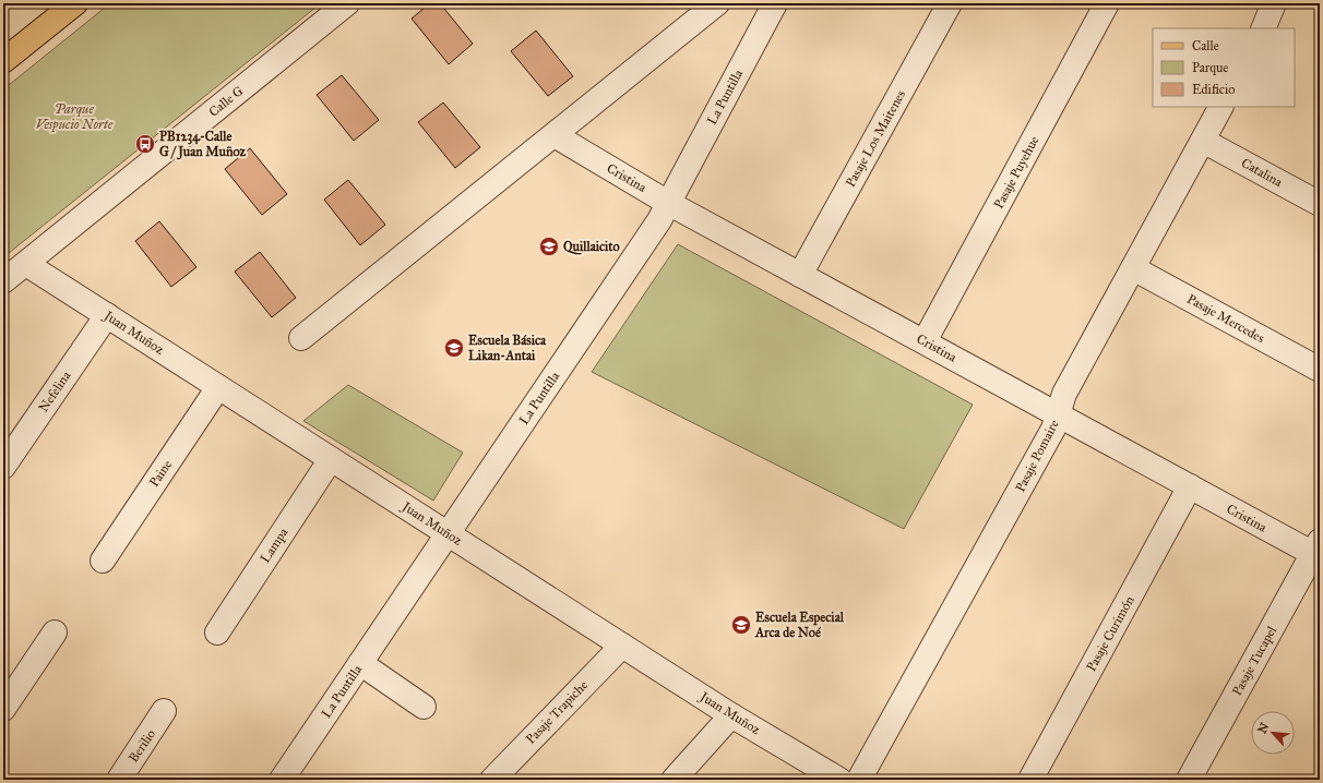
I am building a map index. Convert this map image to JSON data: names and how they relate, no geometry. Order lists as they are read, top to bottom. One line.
{"streets":{"street":["La Puntilla","Calle G","Pasaje Los Maitenes","Pasaje Puyehue","Catalina","Cristina","Pasaje Mercedes","Juan Muñoz","Nefelina","Pasaje Pomaire","Paine","Lampa","Pasaje Curimón","Pasaje Tucapel","Pasaje Trapiche","Berilio"]},"crossings":[["La Puntilla","Cristina"],["La Puntilla","Juan Muñoz"],["Calle G","Juan Muñoz"],["Pasaje Los Maitenes","Cristina"],["Pasaje Puyehue","Cristina"],["Catalina","Pasaje Pomaire"],["Cristina","Pasaje Pomaire"],["Cristina","Pasaje Curimón"],["Cristina","Pasaje Tucapel"],["Pasaje Mercedes","Pasaje Pomaire"],["Juan Muñoz","Nefelina"],["Juan Muñoz","Paine"],["Juan Muñoz","Lampa"],["Juan Muñoz","Pasaje Trapiche"]],"parks":["Parque Vespucio Norte"],"places":{"bus stop":["PB1234-Calle G / Juan Muñoz"],"school or university":["Quillaicito","Escuela Básica Likan-Antai","Escuela Especial Arca de Noé"]},"legend":["Calle","Parque","Edificio"],"north":"top left"}
